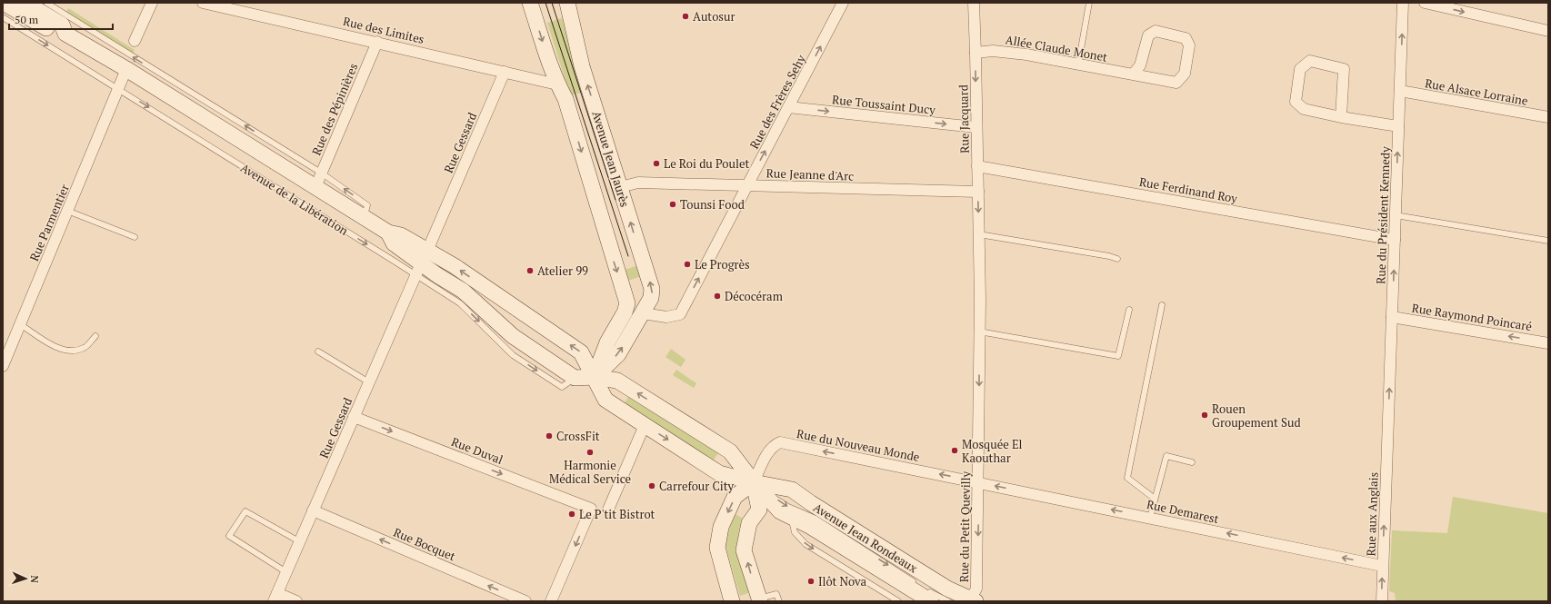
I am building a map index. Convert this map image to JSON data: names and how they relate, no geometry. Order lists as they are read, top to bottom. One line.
{"streets":{"main road":["Avenue Jean Jaurès","Avenue de la Libération","Avenue Jean Rondeaux"],"street":["Rue des Limites","Allée Claude Monet","Rue Alsace Lorraine","Rue des Frères Sehy","Rue Toussaint Ducy","Rue des Pépinières","Rue Jacquard","Rue Gessard","Rue Jeanne d'Arc","Rue Ferdinand Roy","Rue du Président Kennedy","Rue Parmentier","Rue Raymond Poincaré","Rue du Nouveau Monde","Rue Duval","Rue Demarest","Rue aux Anglais","Rue du Petit Quevilly","Rue Bocquet"]},"crossings":[["Rue des Limites","Rue des Pépinières"],["Rue des Limites","Rue Gessard"],["Allée Claude Monet","Rue Jacquard"],["Rue Alsace Lorraine","Rue du Président Kennedy"],["Rue des Frères Sehy","Rue Toussaint Ducy"],["Rue des Frères Sehy","Avenue Jean Jaurès"],["Rue des Frères Sehy","Rue Jeanne d'Arc"],["Rue Toussaint Ducy","Rue Jacquard"],["Rue des Pépinières","Avenue de la Libération"],["Rue Jacquard","Rue Jeanne d'Arc"],["Rue Jacquard","Rue Ferdinand Roy"],["Rue Jacquard","Rue du Petit Quevilly"],["Rue Gessard","Avenue de la Libération"],["Rue Gessard","Rue Duval"],["Rue Gessard","Rue Bocquet"],["Avenue Jean Jaurès","Rue Jeanne d'Arc"],["Avenue Jean Jaurès","Avenue de la Libération"],["Avenue Jean Jaurès","Avenue Jean Rondeaux"],["Rue Ferdinand Roy","Rue du Président Kennedy"],["Avenue de la Libération","Rue Parmentier"],["Avenue de la Libération","Rue du Nouveau Monde"],["Avenue de la Libération","Avenue Jean Rondeaux"],["Rue du Président Kennedy","Rue Raymond Poincaré"],["Rue du Président Kennedy","Rue aux Anglais"],["Rue du Nouveau Monde","Rue Demarest"],["Rue du Nouveau Monde","Rue du Petit Quevilly"],["Rue du Nouveau Monde","Avenue Jean Rondeaux"],["Rue Demarest","Rue aux Anglais"],["Rue Demarest","Rue du Petit Quevilly"],["Rue du Petit Quevilly","Avenue Jean Rondeaux"]],"one_way":["Rue des Frères Sehy","Rue Toussaint Ducy","Rue Jacquard","Rue du Président Kennedy","Rue Raymond Poincaré","Rue du Nouveau Monde","Rue Demarest","Rue aux Anglais","Rue du Petit Quevilly","Rue Bocquet"],"places":["Autosur","Le Roi du Poulet","Tounsi Food","Le Progrès","Atelier 99","Décocéram","Rouen Groupement Sud","CrossFit","Mosquée El Kaouthar","Harmonie Médical Service","Carrefour City","Le P'tit Bistrot","Ilôt Nova"],"scale_bar":"50 m","north":"right"}
